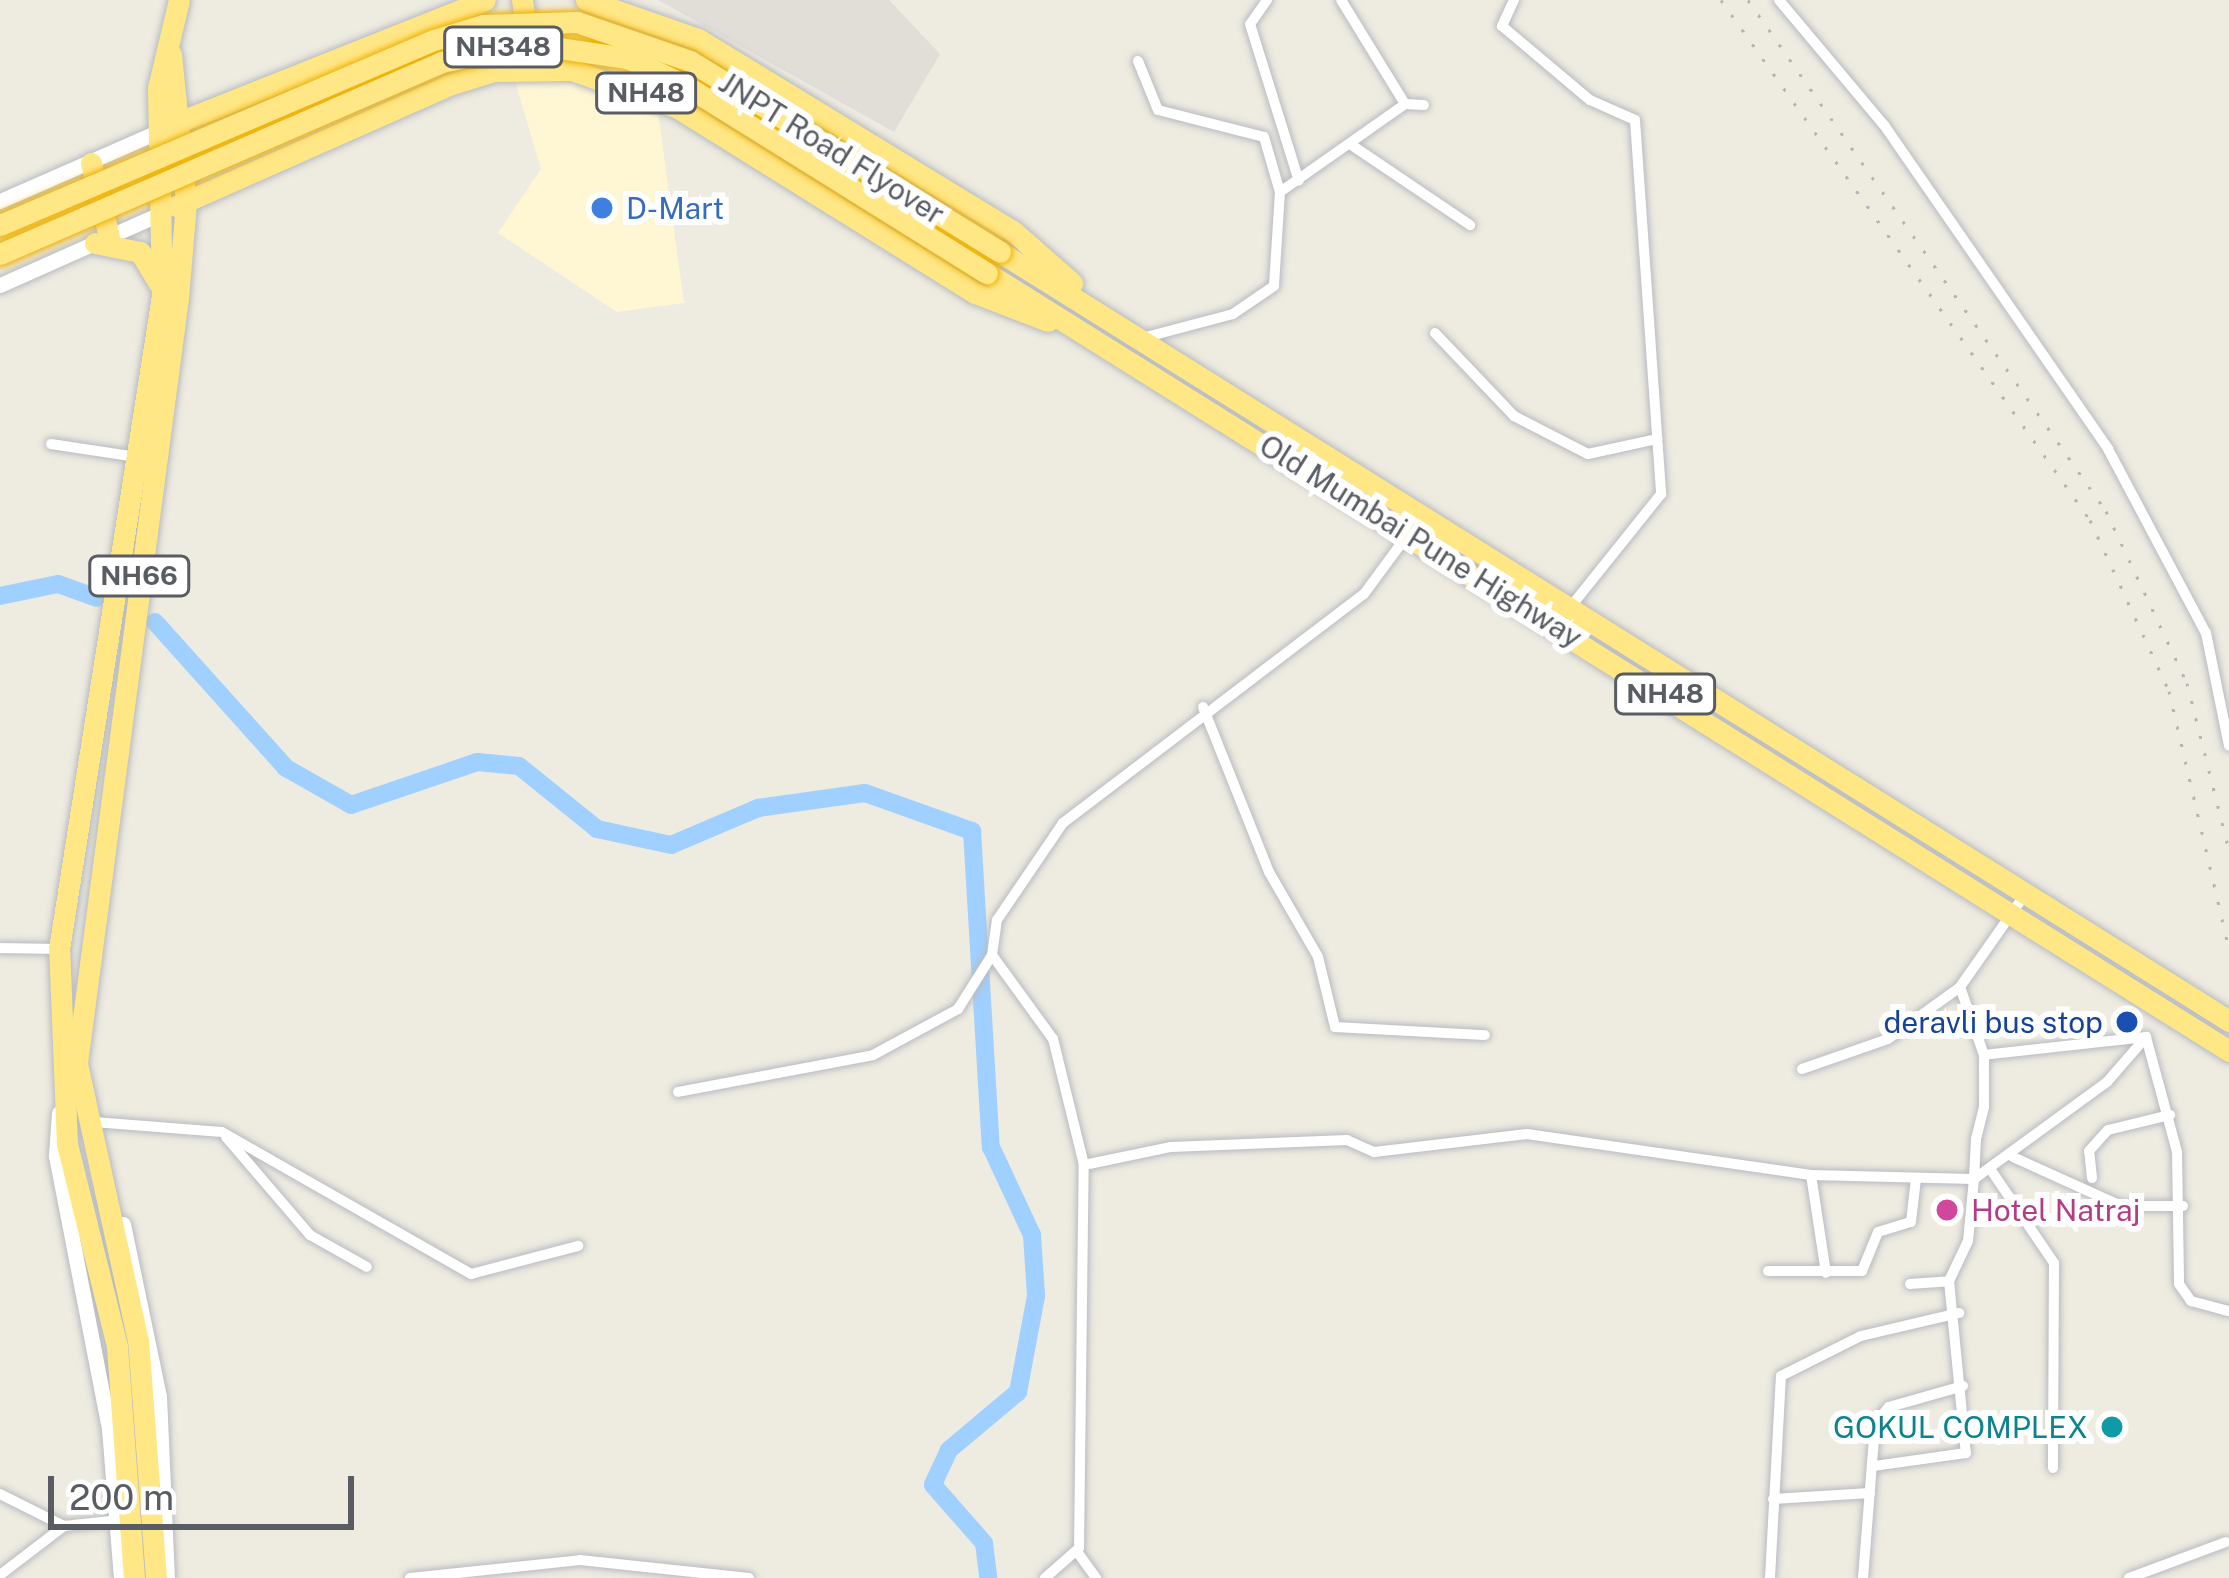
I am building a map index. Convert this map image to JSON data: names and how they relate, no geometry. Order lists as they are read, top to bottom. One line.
{"streets":{"highway":["NH348","NH48","JNPT Road Flyover","Old Mumbai Pune Highway","NH66"]},"crossings":[["NH48","JNPT Road Flyover"],["NH48","Old Mumbai Pune Highway"],["NH48","NH66"],["JNPT Road Flyover","Old Mumbai Pune Highway"]],"places":["D-Mart","deravli bus stop","Hotel Natraj","GOKUL COMPLEX"],"scale_bar":"200 m"}
